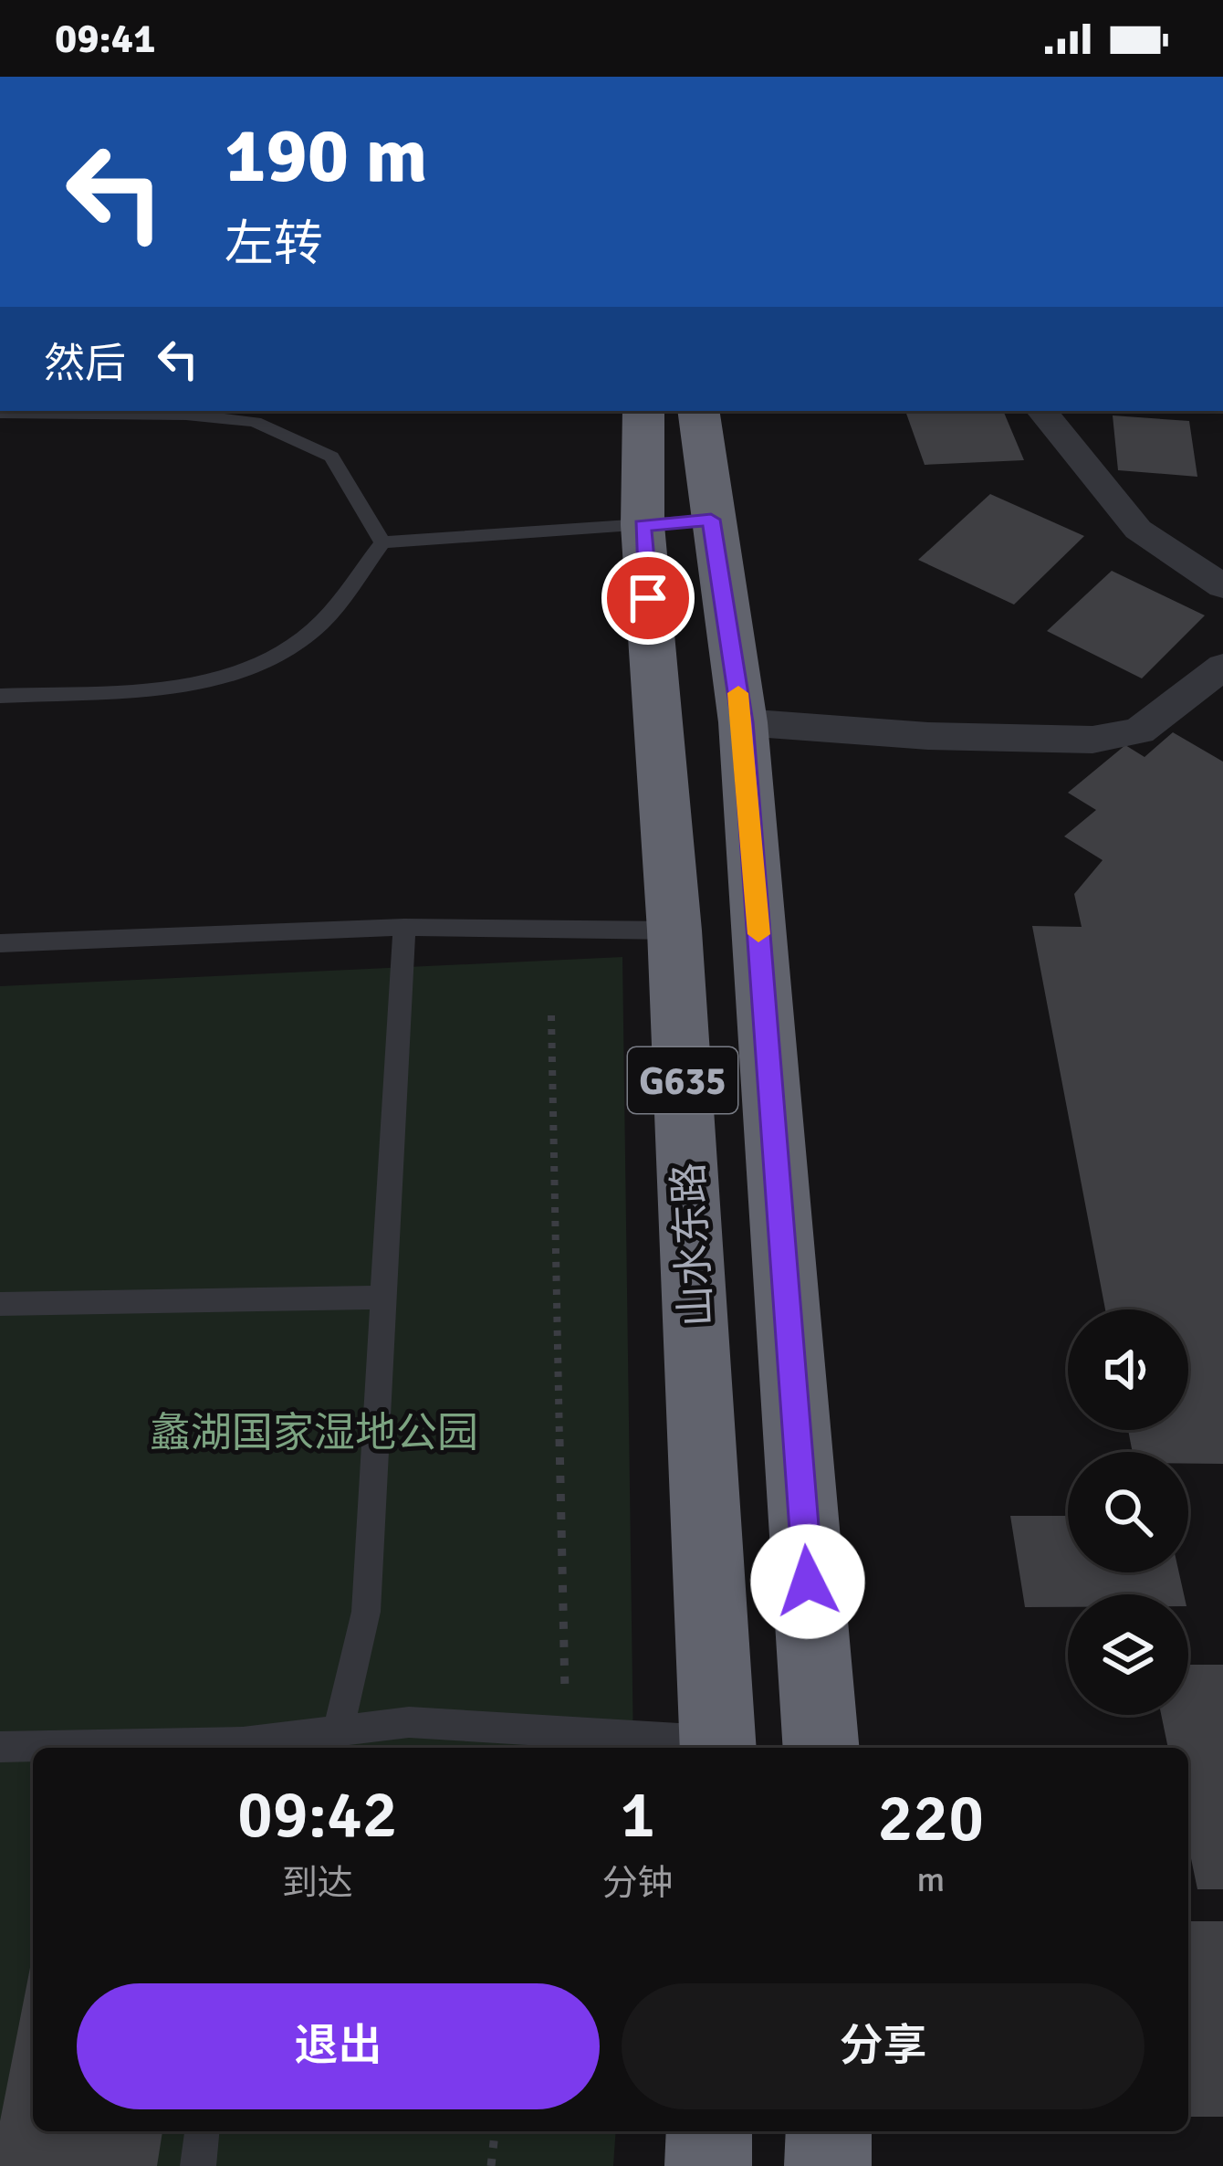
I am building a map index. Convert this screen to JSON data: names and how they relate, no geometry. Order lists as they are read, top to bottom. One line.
{"streets":{"highway":["G635","山水东路"]},"parks":["蠡湖国家湿地公园"],"page":{"status":"09:41","turn":["190 m","左转"],"then":"然后","eta":["09:42","到达","1","分钟","220","m"],"buttons":["退出","分享"]}}
